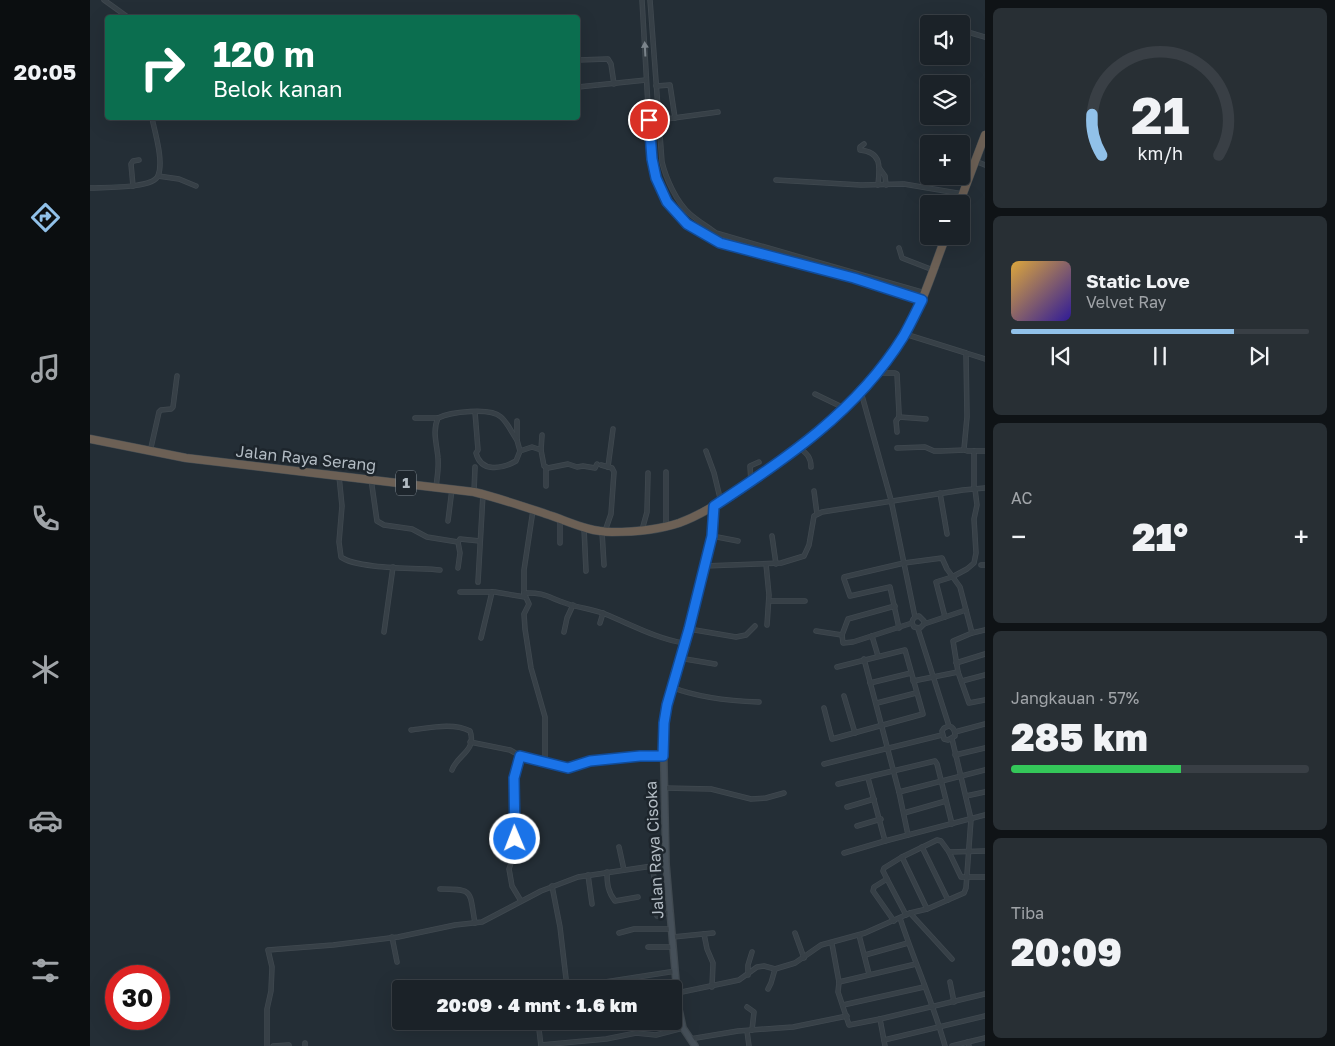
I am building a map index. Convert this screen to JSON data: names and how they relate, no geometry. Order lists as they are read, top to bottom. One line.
{"streets":{"highway":["Jalan Raya Serang","1"],"street":["Jalan Raya Cisoka"]},"crossings":[["Jalan Raya Serang","Jalan Raya Cisoka"]],"page":{"tabs":"20:05","map_buttons":["+","−"],"turn":["120 m","Belok kanan"],"song":["Static Love","Velvet Ray"],"tile":["AC",["Jangkauan · 57%","285 km"],["Tiba","20:09"]],"heat":["−","21°","+"],"limit":"30","trip":"20:09 · 4 mnt · 1.6 km","gauge":["21","km/h"]}}
